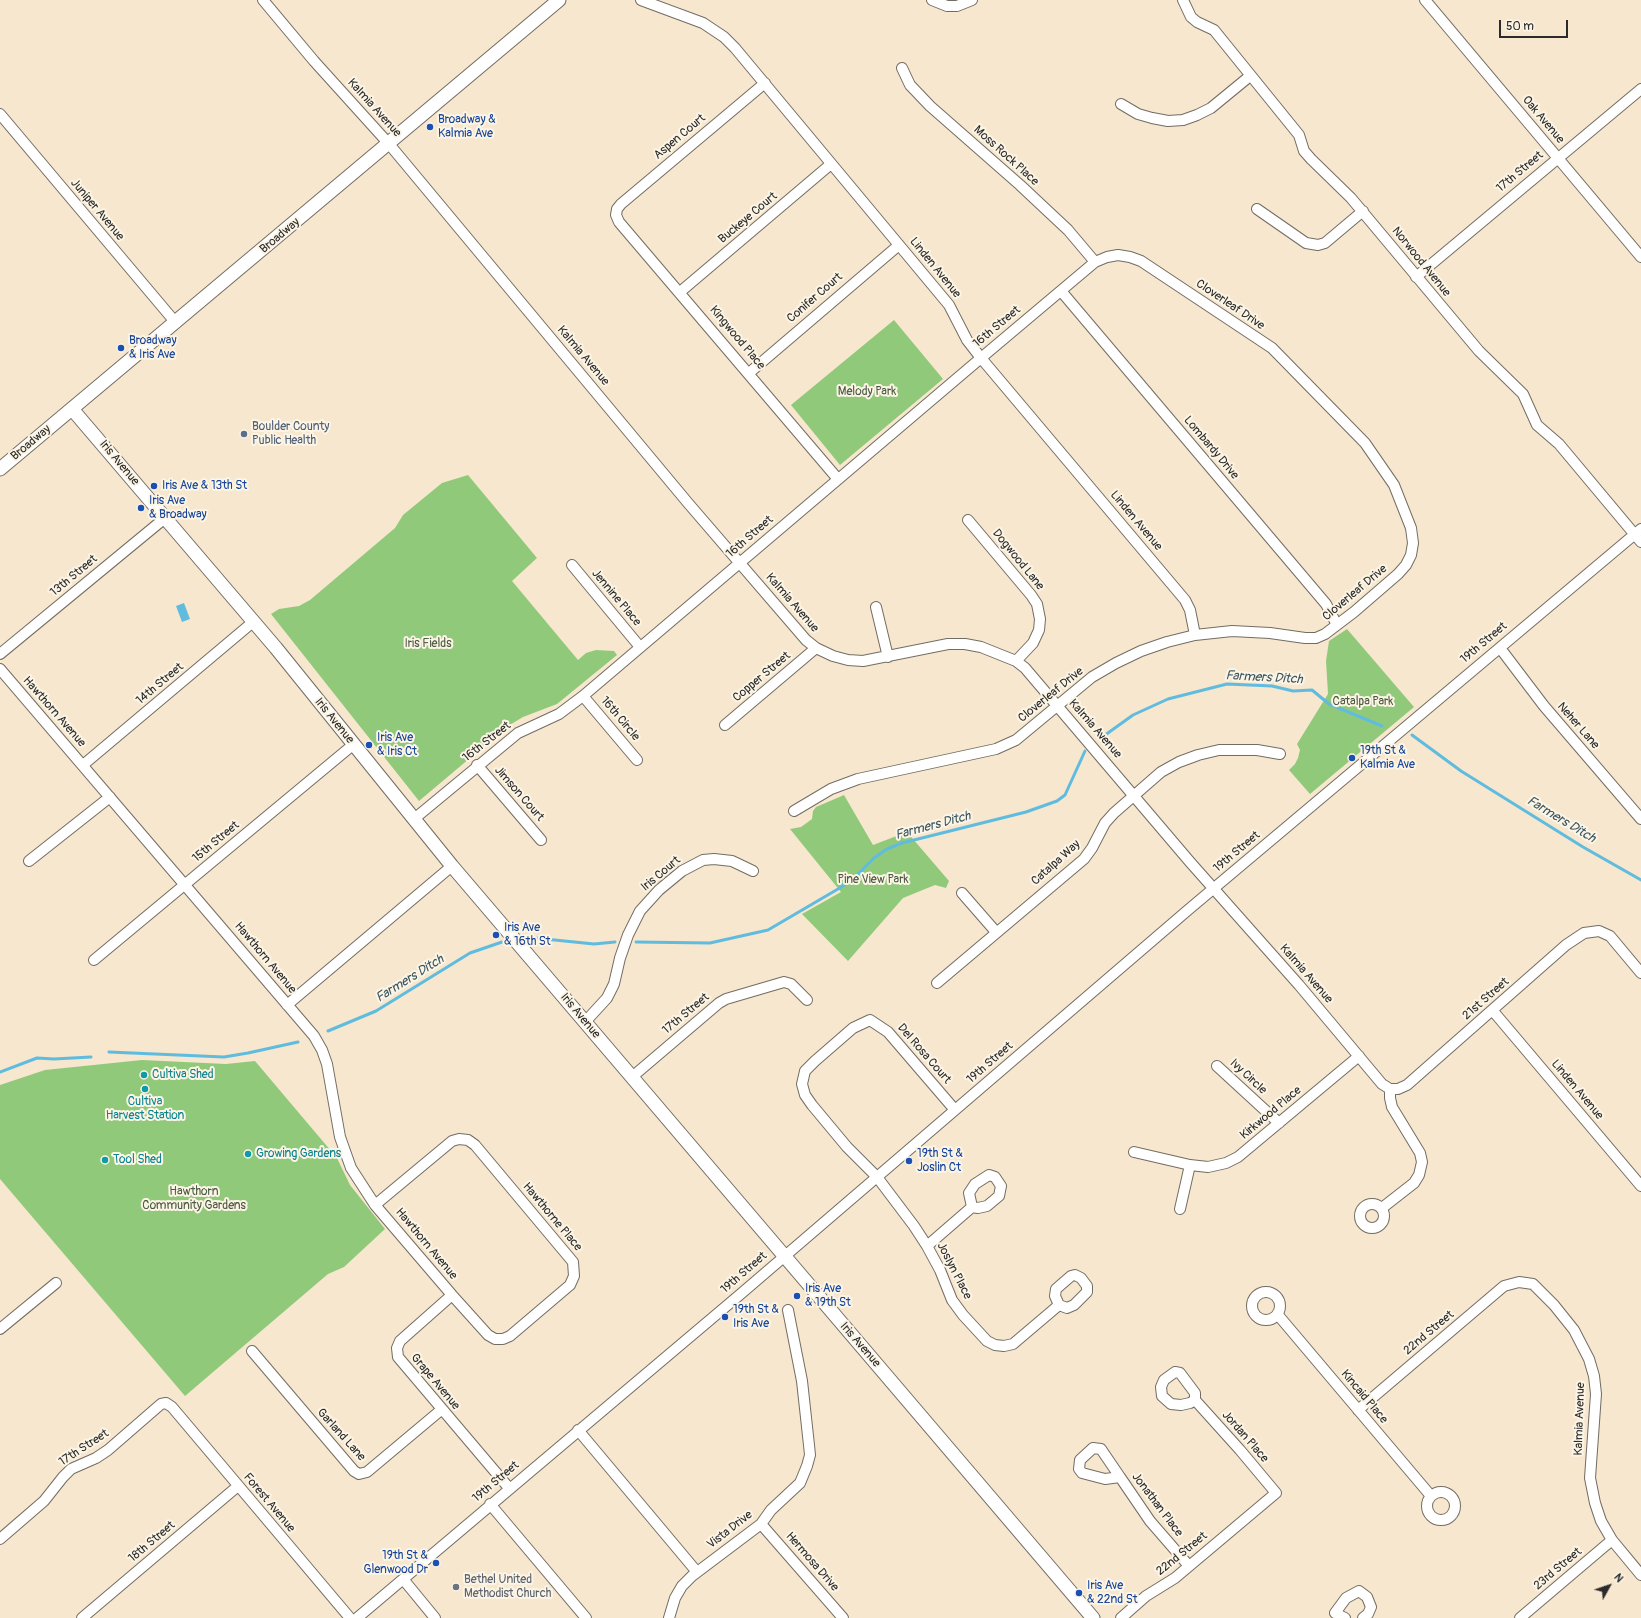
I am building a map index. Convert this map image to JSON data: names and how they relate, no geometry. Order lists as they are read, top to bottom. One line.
{"streets":{"main road":["Broadway","Iris Avenue"],"street":["Kalmia Avenue","Oak Avenue","Aspen Court","Moss Rock Place","17th Street","Juniper Avenue","Buckeye Court","Norwood Avenue","Linden Avenue","Conifer Court","Cloverleaf Drive","16th Street","Kingwood Place","Lombardy Drive","Dogwood Lane","13th Street","Jennine Place","19th Street","Copper Street","14th Street","Hawthorn Avenue","16th Circle","Neher Lane","Jimson Court","15th Street","Catalpa Way","Iris Court","21st Street","Del Rosa Court","Ivy Circle","Kirkwood Place","Hawthorne Place","Joslyn Place","22nd Street","Grape Avenue","Kincaid Place","Garland Lane","Jordan Place","Forest Avenue","Jonathan Place","Vista Drive","18th Street","Hermosa Drive","23rd Street"]},"crossings":[["Kalmia Avenue","Broadway"],["Kalmia Avenue","Cloverleaf Drive"],["Kalmia Avenue","16th Street"],["Kalmia Avenue","Dogwood Lane"],["Kalmia Avenue","19th Street"],["Kalmia Avenue","Copper Street"],["Kalmia Avenue","Catalpa Way"],["Kalmia Avenue","21st Street"],["Kalmia Avenue","Kirkwood Place"],["Kalmia Avenue","22nd Street"],["Kalmia Avenue","23rd Street"],["Oak Avenue","17th Street"],["Aspen Court","Linden Avenue"],["Aspen Court","Kingwood Place"],["Moss Rock Place","Cloverleaf Drive"],["Moss Rock Place","16th Street"],["17th Street","Norwood Avenue"],["17th Street","Iris Avenue"],["17th Street","Forest Avenue"],["Juniper Avenue","Broadway"],["Buckeye Court","Linden Avenue"],["Buckeye Court","Kingwood Place"],["Broadway","Iris Avenue"],["Norwood Avenue","19th Street"],["Linden Avenue","Conifer Court"],["Linden Avenue","Cloverleaf Drive"],["Linden Avenue","16th Street"],["Linden Avenue","21st Street"],["Conifer Court","Kingwood Place"],["Cloverleaf Drive","16th Street"],["Cloverleaf Drive","Lombardy Drive"],["16th Street","Kingwood Place"],["16th Street","Lombardy Drive"],["16th Street","Iris Avenue"],["16th Street","Jennine Place"],["16th Street","16th Circle"],["16th Street","Jimson Court"],["Iris Avenue","13th Street"],["Iris Avenue","19th Street"],["Iris Avenue","14th Street"],["Iris Avenue","15th Street"],["Iris Avenue","Iris Court"],["19th Street","Neher Lane"],["19th Street","Del Rosa Court"],["19th Street","Joslyn Place"],["19th Street","Grape Avenue"],["14th Street","Hawthorn Avenue"],["Hawthorn Avenue","15th Street"],["Hawthorn Avenue","Hawthorne Place"],["Hawthorn Avenue","Grape Avenue"],["Del Rosa Court","Joslyn Place"],["Ivy Circle","Kirkwood Place"],["Hawthorne Place","Grape Avenue"],["22nd Street","Kincaid Place"],["22nd Street","Jordan Place"],["22nd Street","Jonathan Place"],["Grape Avenue","Garland Lane"],["Forest Avenue","18th Street"],["Vista Drive","Hermosa Drive"]],"water":["Farmers Ditch"],"parks":["Melody Park","Iris Fields","Catalpa Park","Pine View Park","Hawthorn Community Gardens"],"places":["Broadway & Kalmia Ave","Broadway & Iris Ave","Boulder County Public Health","Iris Ave & 13th St","Iris Ave & Broadway","Iris Ave & Iris Ct","19th St & Kalmia Ave","Iris Ave & 16th St","Cultiva Shed","Cultiva Harvest Station","Growing Gardens","Tool Shed","19th St & Joslin Ct","Iris Ave & 19th St","19th St & Iris Ave","19th St & Glenwood Dr","Bethel United Methodist Church","Iris Ave & 22nd St"],"scale_bar":"50 m","north":"top right"}
